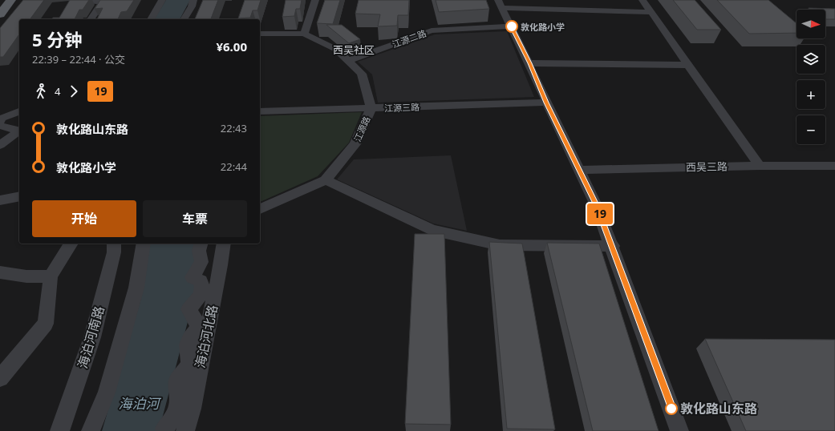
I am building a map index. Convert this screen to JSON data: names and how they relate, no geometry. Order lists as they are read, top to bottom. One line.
{"streets":{"street":["江源二路","江源三路","江源路","西吴三路","海泊河北路","海泊河南路"]},"crossings":[["江源二路","江源路"],["江源三路","江源路"]],"districts":["西吴社区"],"water":["海泊河"],"places":["敦化路小学","敦化路山东路"],"lines":["bus line 19"],"north":"right","page":{"on_map":"19","map_buttons":["+","−"],"heading":["5 分钟","22:39 – 22:44 · 公交","¥6.00"],"legs":["4","19"],"list":[{"name":"敦化路山东路","value":"22:43"},{"name":"敦化路小学","value":"22:44"}],"buttons":["开始","车票"]}}
